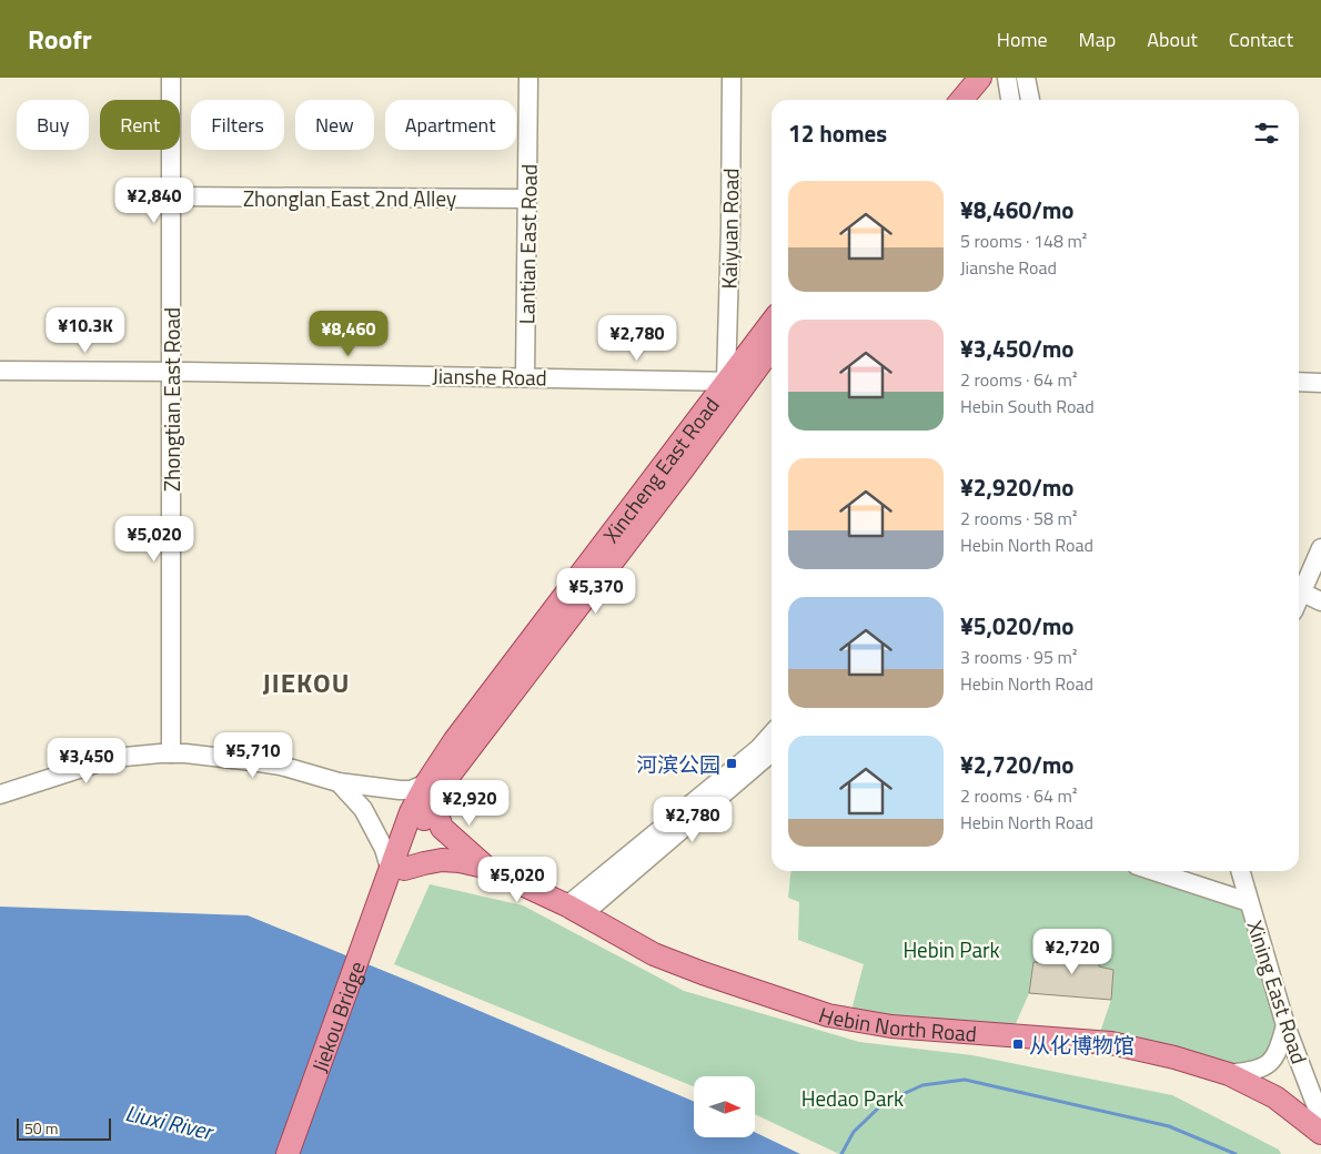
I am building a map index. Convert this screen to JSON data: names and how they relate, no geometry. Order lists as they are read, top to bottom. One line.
{"streets":{"main road":["Xincheng East Road","Jiekou Bridge","Hebin North Road"],"street":["Zhonglan East 2nd Alley","Kaiyuan Road","Lantian East Road","Jianshe Road","Zhongtian East Road","Xining East Road"]},"crossings":[["Zhonglan East 2nd Alley","Lantian East Road"],["Zhonglan East 2nd Alley","Zhongtian East Road"],["Kaiyuan Road","Jianshe Road"],["Kaiyuan Road","Xincheng East Road"],["Lantian East Road","Jianshe Road"],["Jianshe Road","Zhongtian East Road"],["Jianshe Road","Xincheng East Road"],["Xincheng East Road","Jiekou Bridge"],["Xincheng East Road","Hebin North Road"],["Jiekou Bridge","Hebin North Road"]],"districts":["JIEKOU"],"water":["Liuxi River"],"parks":["Hebin Park","Hedao Park"],"places":{"transit":["河滨公园","从化博物馆"]},"scale_bar":"50 m","north":"right","page":{"header":"Roofr","nav":["Home","Map","About","Contact"],"chip":["Buy","Rent","Filters","New","Apartment"],"heading":"12 homes","list":[{"name":"¥8,460/mo","note":"5 rooms · 148 m² · Jianshe Road"},{"name":"¥3,450/mo","note":"2 rooms · 64 m² · Hebin South Road"},{"name":"¥2,920/mo","note":"2 rooms · 58 m² · Hebin North Road"},{"name":"¥5,020/mo","note":"3 rooms · 95 m² · Hebin North Road"},{"name":"¥2,720/mo","note":"2 rooms · 64 m² · Hebin North Road"}],"price":["¥2,840","¥10.3K","¥8,460","¥2,780","¥5,020","¥5,370","¥5,710","¥3,450","¥2,920","¥2,780","¥5,020","¥2,720"],"scale":"50 m"}}
